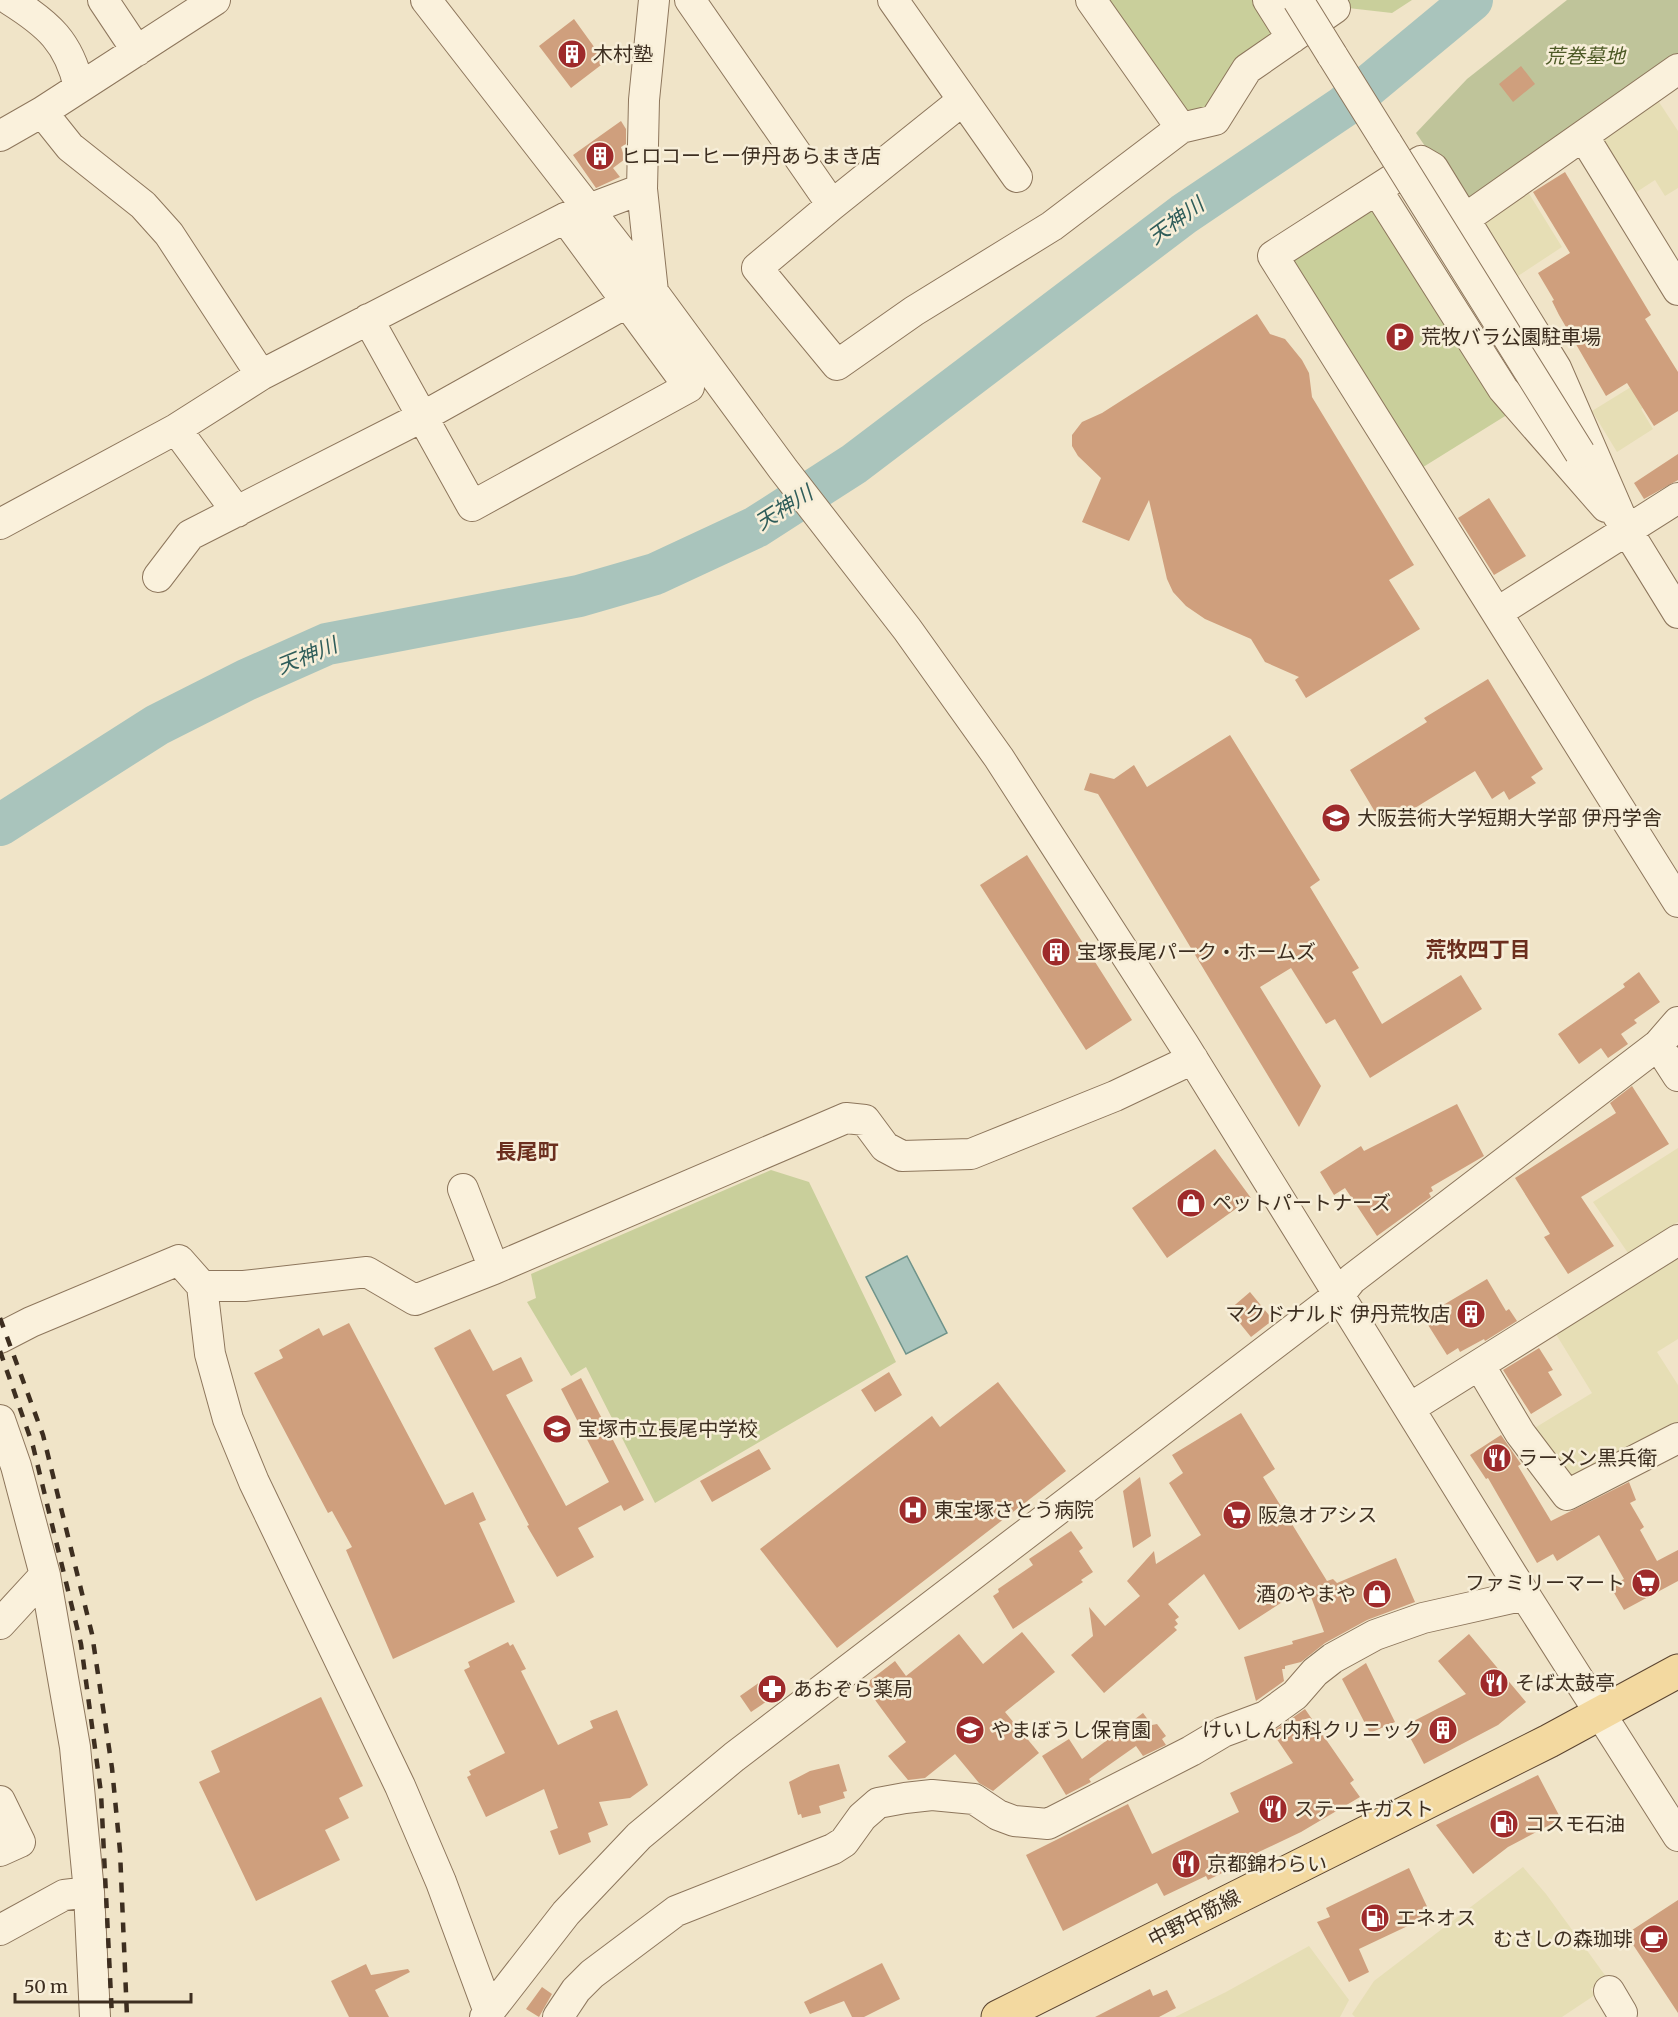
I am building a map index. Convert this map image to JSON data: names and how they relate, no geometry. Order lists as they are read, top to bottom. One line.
{"streets":{"main road":["中野中筋線"]},"districts":["荒牧四丁目","長尾町"],"water":["天神川"],"parks":["荒巻墓地"],"places":{"building":["木村塾","ヒロコーヒー伊丹あらまき店","宝塚長尾パーク・ホームズ","マクドナルド 伊丹荒牧店","けいしん内科クリニック"],"parking":["荒牧バラ公園駐車場"],"school or university":["大阪芸術大学短期大学部 伊丹学舎","宝塚市立長尾中学校","やまぼうし保育園"],"shop":["ペットパートナーズ","酒のやまや"],"restaurant":["ラーメン黒兵衛","そば太鼓亭","ステーキガスト","京都錦わらい"],"hospital":["東宝塚さとう病院"],"supermarket":["阪急オアシス","ファミリーマート"],"pharmacy":["あおぞら薬局"],"fuel station":["コスモ石油","エネオス"],"cafe":["むさしの森珈琲"]},"scale_bar":"50 m"}
